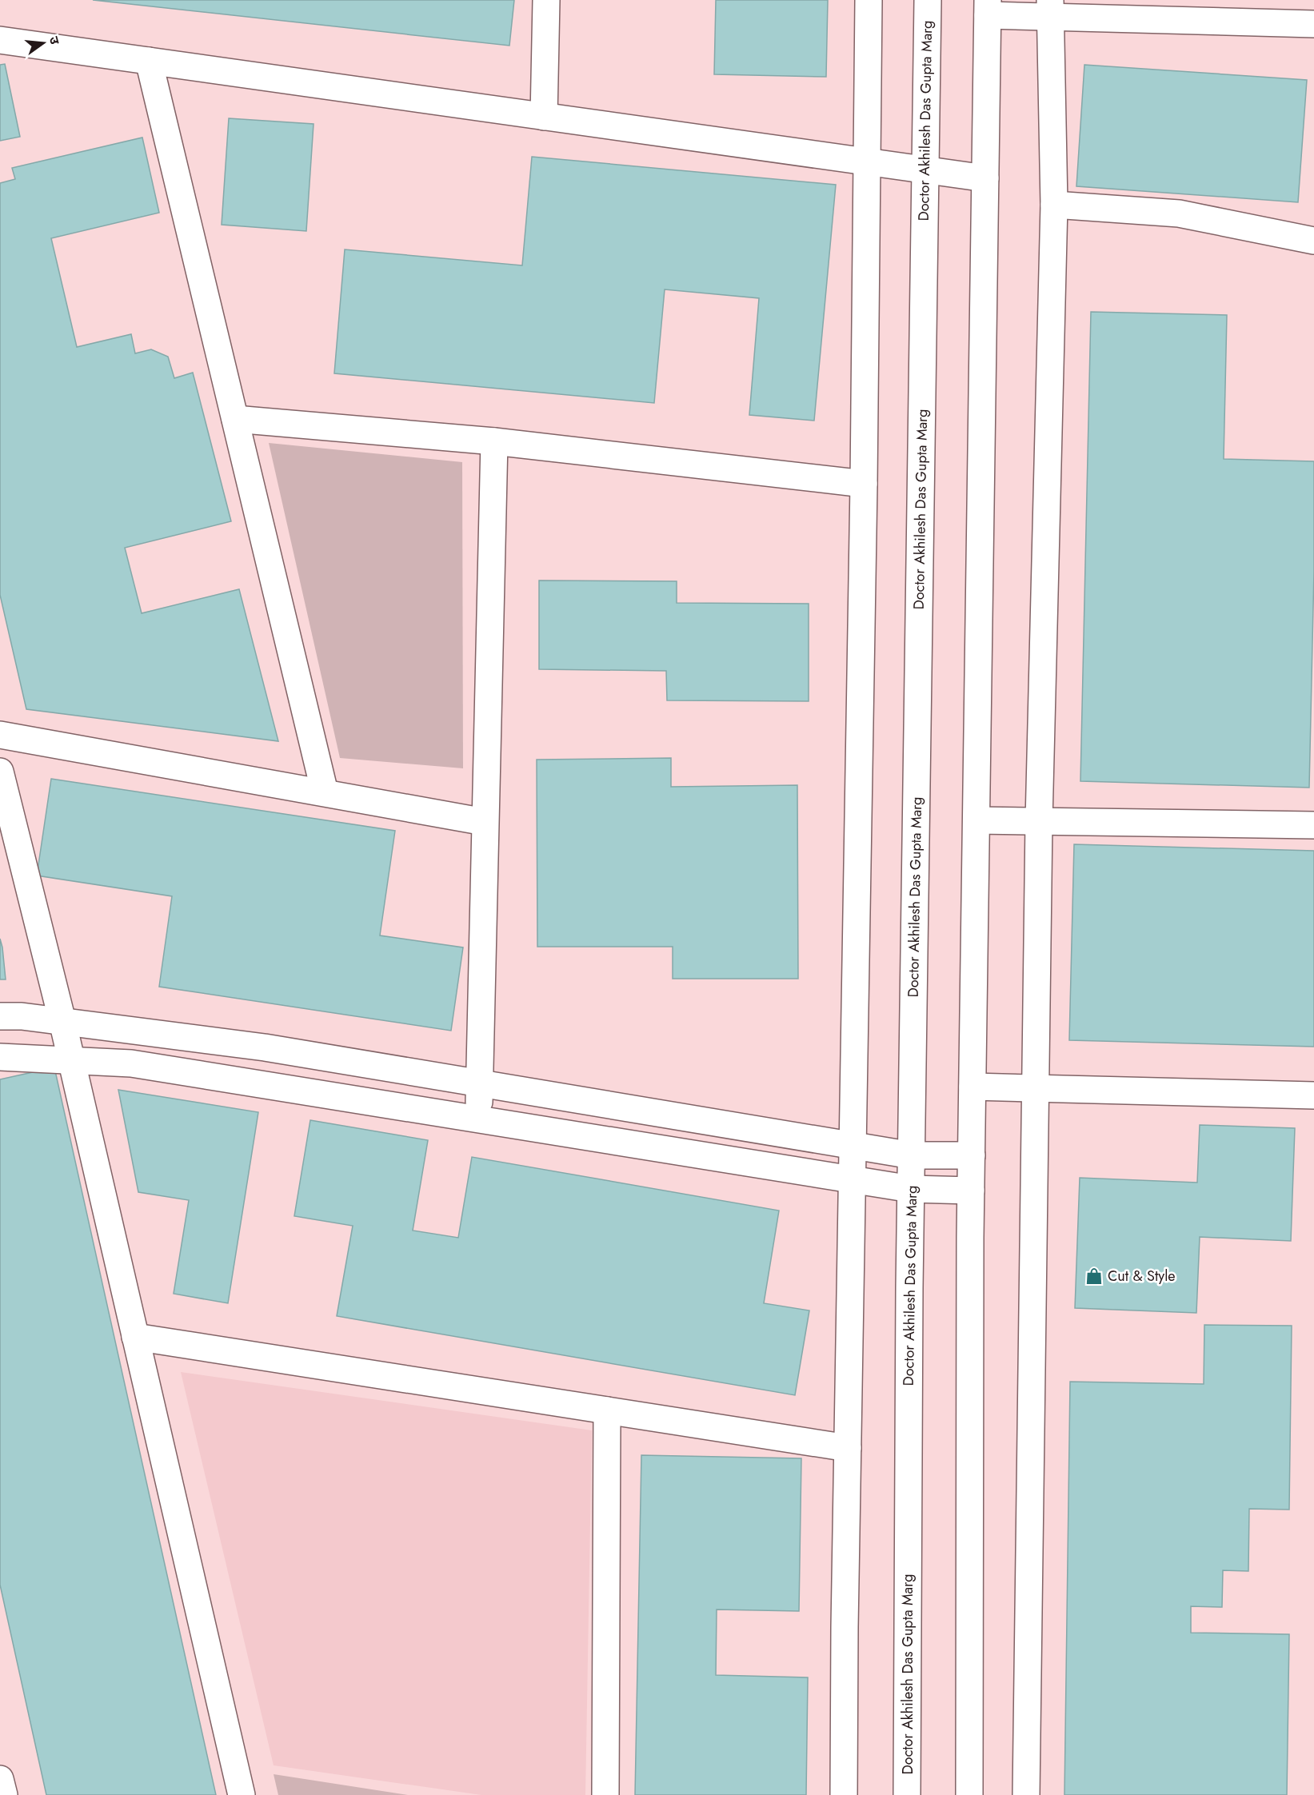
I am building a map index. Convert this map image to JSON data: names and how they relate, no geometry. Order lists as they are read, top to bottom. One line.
{"streets":{"street":["Doctor Akhilesh Das Gupta Marg"]},"places":{"shop":["Cut & Style"]},"north":"right"}
